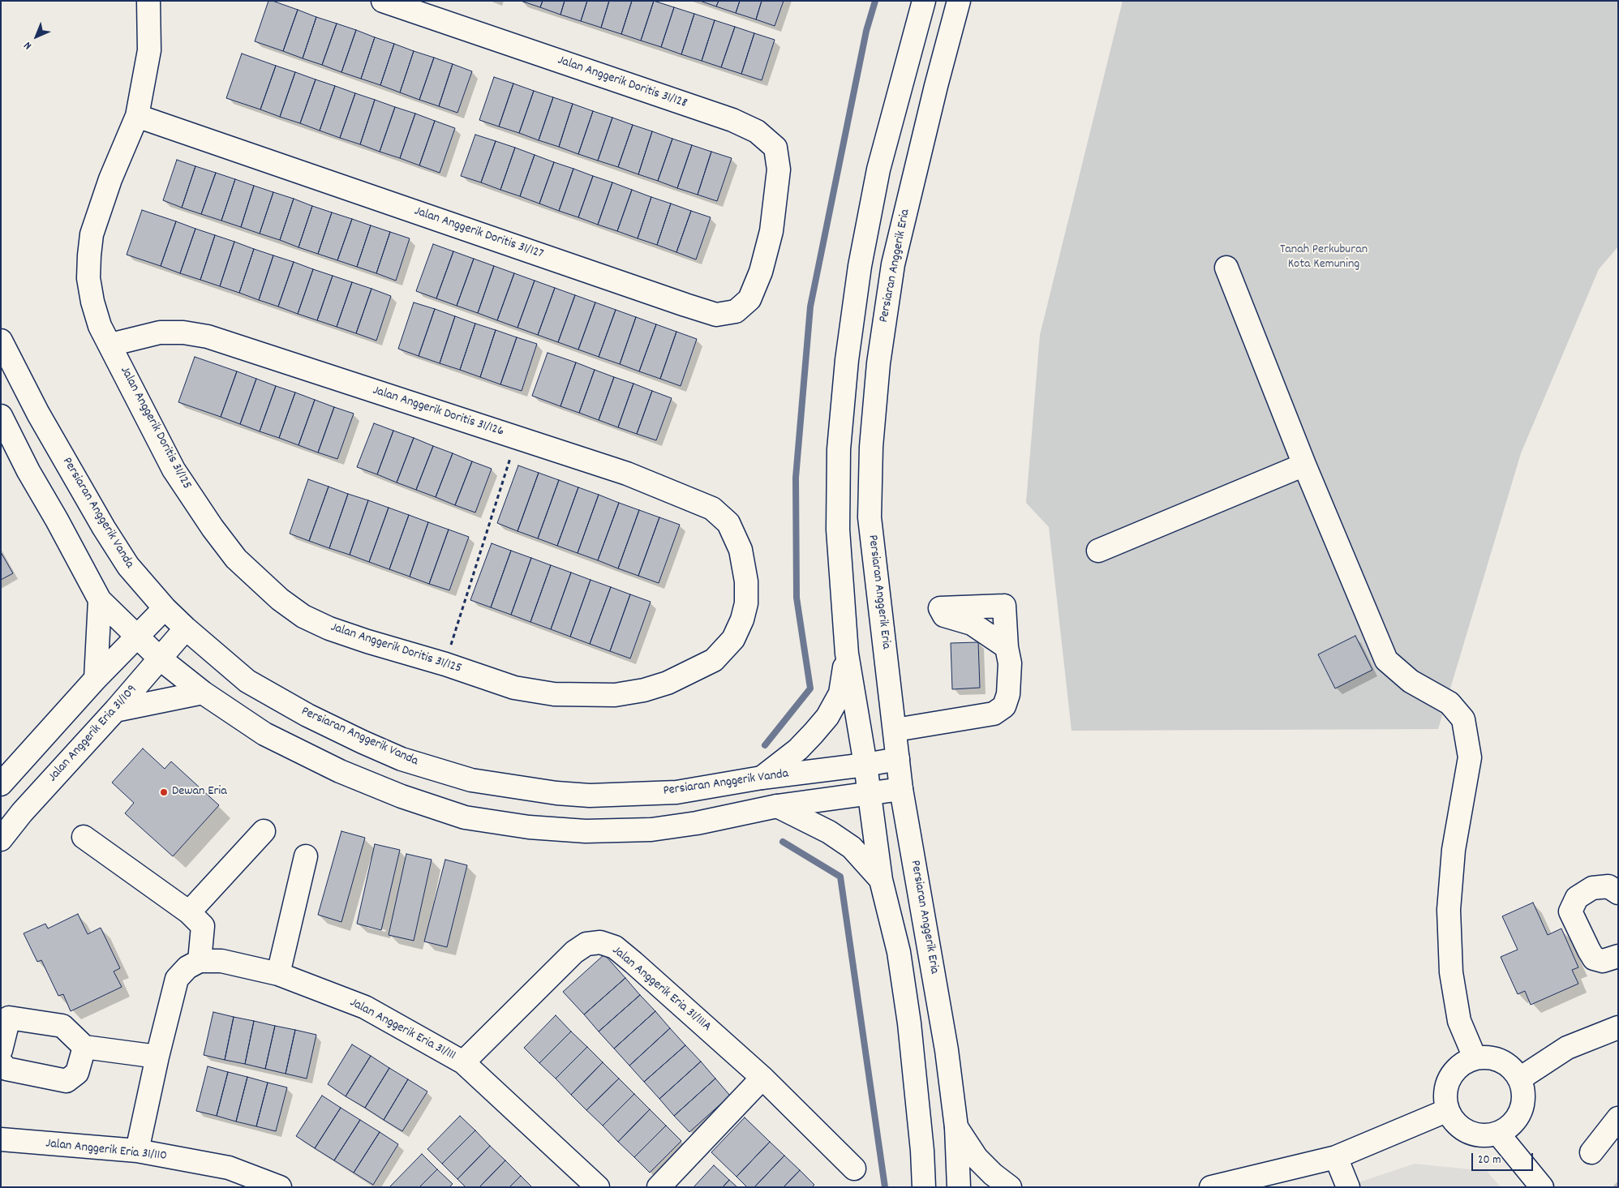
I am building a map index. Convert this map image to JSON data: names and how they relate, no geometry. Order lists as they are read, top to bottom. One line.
{"streets":{"street":["Jalan Anggerik Doritis 31/128","Jalan Anggerik Doritis 31/127","Persiaran Anggerik Eria","Jalan Anggerik Doritis 31/126","Jalan Anggerik Doritis 31/125","Persiaran Anggerik Vanda","Jalan Anggerik Eria 31/109","Jalan Anggerik Eria 31/111A","Jalan Anggerik Eria 31/111","Jalan Anggerik Eria 31/110"]},"crossings":[["Jalan Anggerik Doritis 31/128","Jalan Anggerik Doritis 31/127"],["Jalan Anggerik Doritis 31/127","Jalan Anggerik Doritis 31/125"],["Persiaran Anggerik Eria","Persiaran Anggerik Vanda"],["Jalan Anggerik Doritis 31/126","Jalan Anggerik Doritis 31/125"],["Persiaran Anggerik Vanda","Jalan Anggerik Eria 31/109"],["Jalan Anggerik Eria 31/111A","Jalan Anggerik Eria 31/111"]],"parks":["Tanah Perkuburan Kota Kemuning"],"places":["Dewan Eria"],"scale_bar":"20 m","north":"bottom left"}
